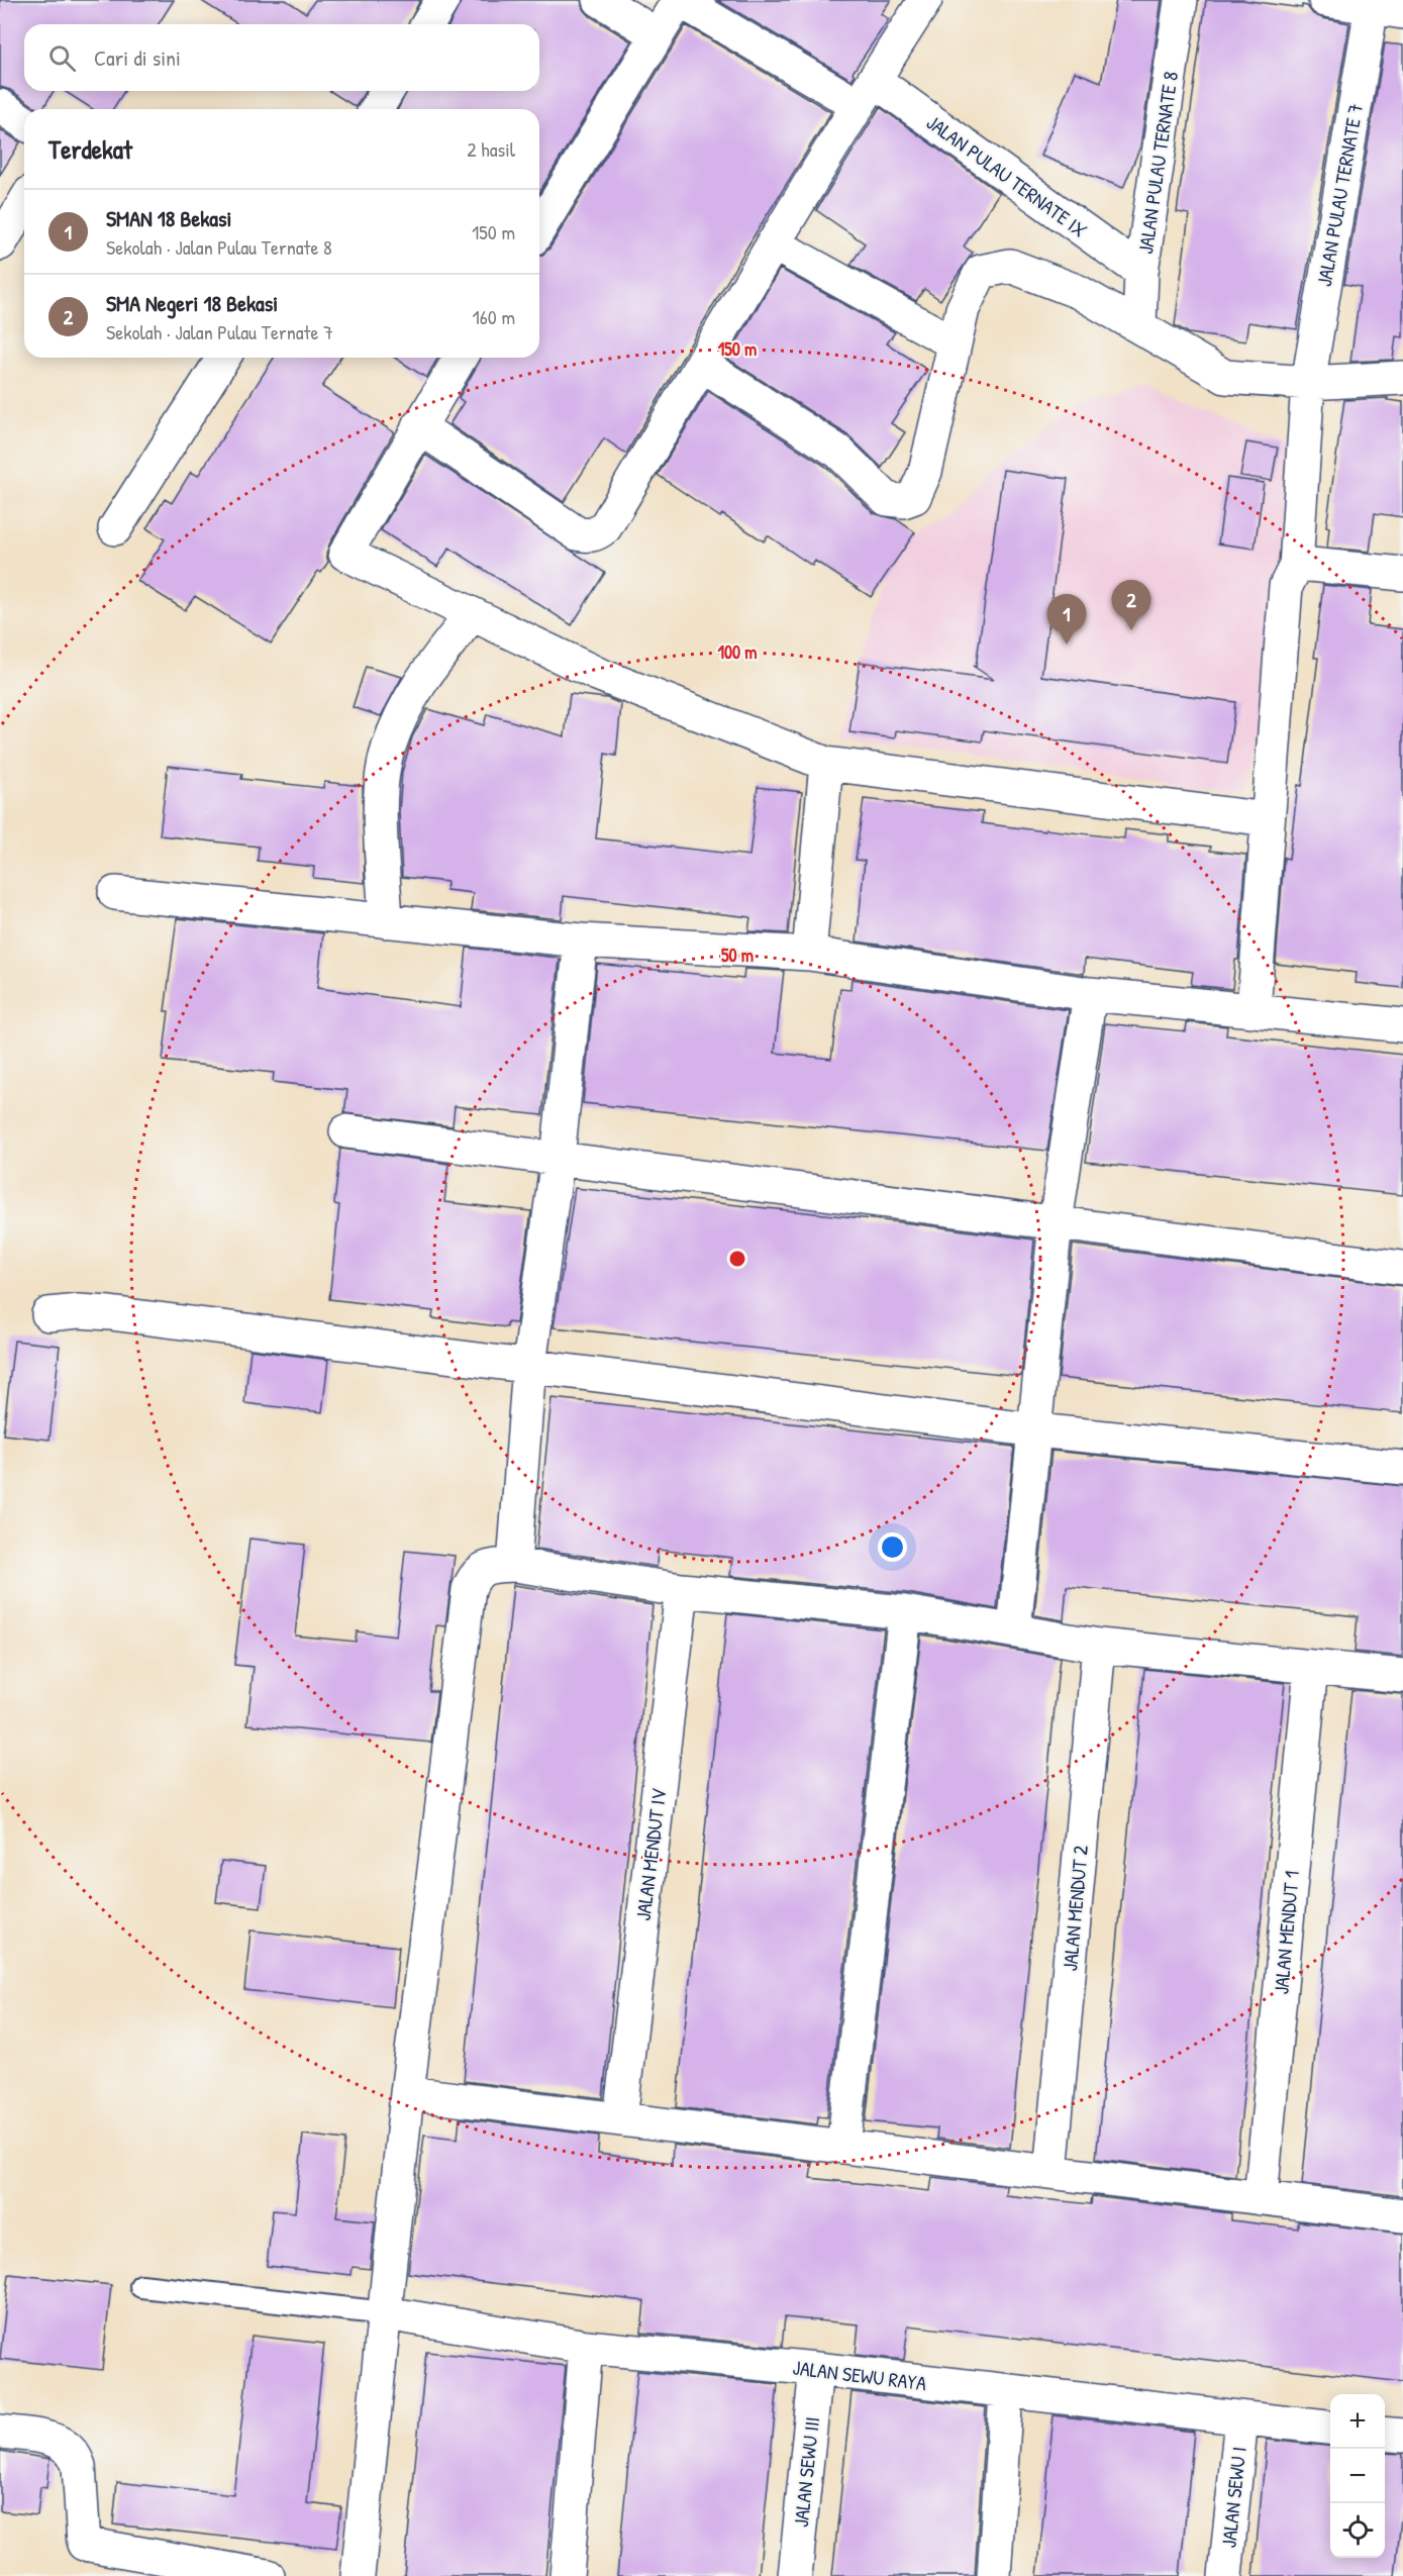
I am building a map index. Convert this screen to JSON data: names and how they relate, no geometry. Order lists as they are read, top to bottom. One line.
{"streets":{"street":["JALAN PULAU TERNATE 8","JALAN PULAU TERNATE IX","JALAN PULAU TERNATE 7","JALAN MENDUT IV","JALAN MENDUT 2","JALAN MENDUT 1","JALAN SEWU RAYA","JALAN SEWU III","JALAN SEWU I"]},"crossings":[["JALAN PULAU TERNATE 8","JALAN PULAU TERNATE IX"],["JALAN SEWU RAYA","JALAN SEWU III"],["JALAN SEWU RAYA","JALAN SEWU I"]],"page":{"search":"Cari di sini","heading":["Terdekat","2 hasil"],"list":[{"mark":"1","name":"SMAN 18 Bekasi","note":"Sekolah · Jalan Pulau Ternate 8","value":"150 m"},{"mark":"2","name":"SMA Negeri 18 Bekasi","note":"Sekolah · Jalan Pulau Ternate 7","value":"160 m"}],"pins":["2","1"],"map_buttons":["+","−"]},"rings":["150 m","100 m","50 m"]}
